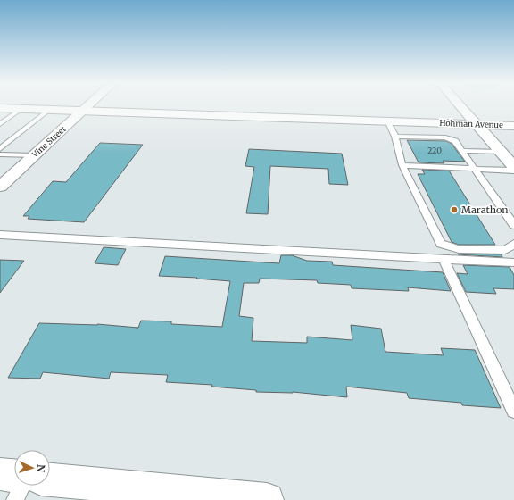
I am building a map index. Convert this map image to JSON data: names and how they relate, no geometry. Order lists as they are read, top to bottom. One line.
{"streets":{"main road":["Hohman Avenue","Vine Street"]},"crossings":[["Hohman Avenue","Vine Street"]],"places":["Marathon"],"house_numbers":["220"],"north":"right"}
